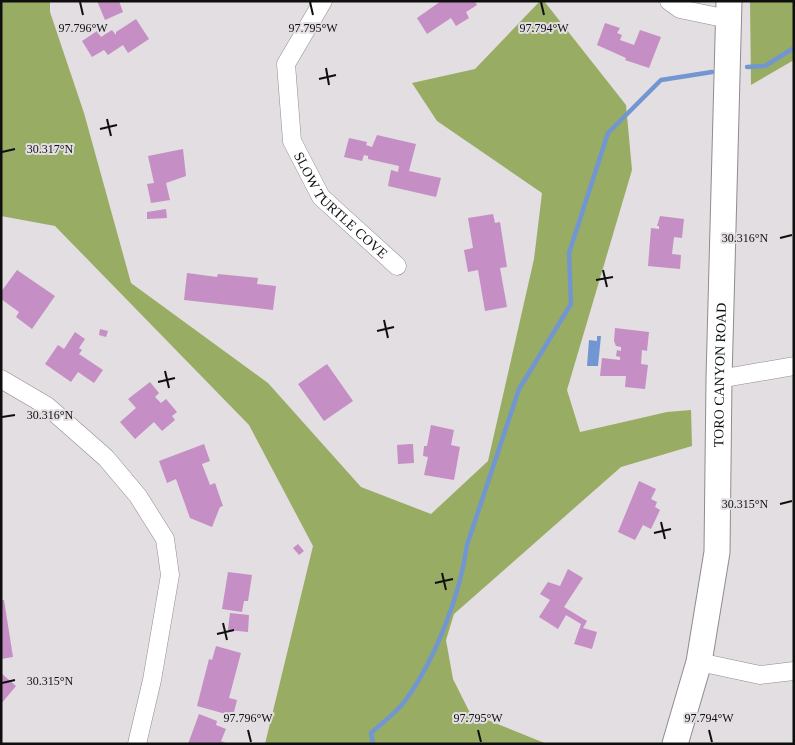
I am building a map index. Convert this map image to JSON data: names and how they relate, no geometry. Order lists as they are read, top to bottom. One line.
{"streets":{"street":["SLOW TURTLE COVE","TORO CANYON ROAD"]},"coordinates":["97.796°W","97.795°W","97.794°W","30.317°N","30.316°N","30.315°N"]}
